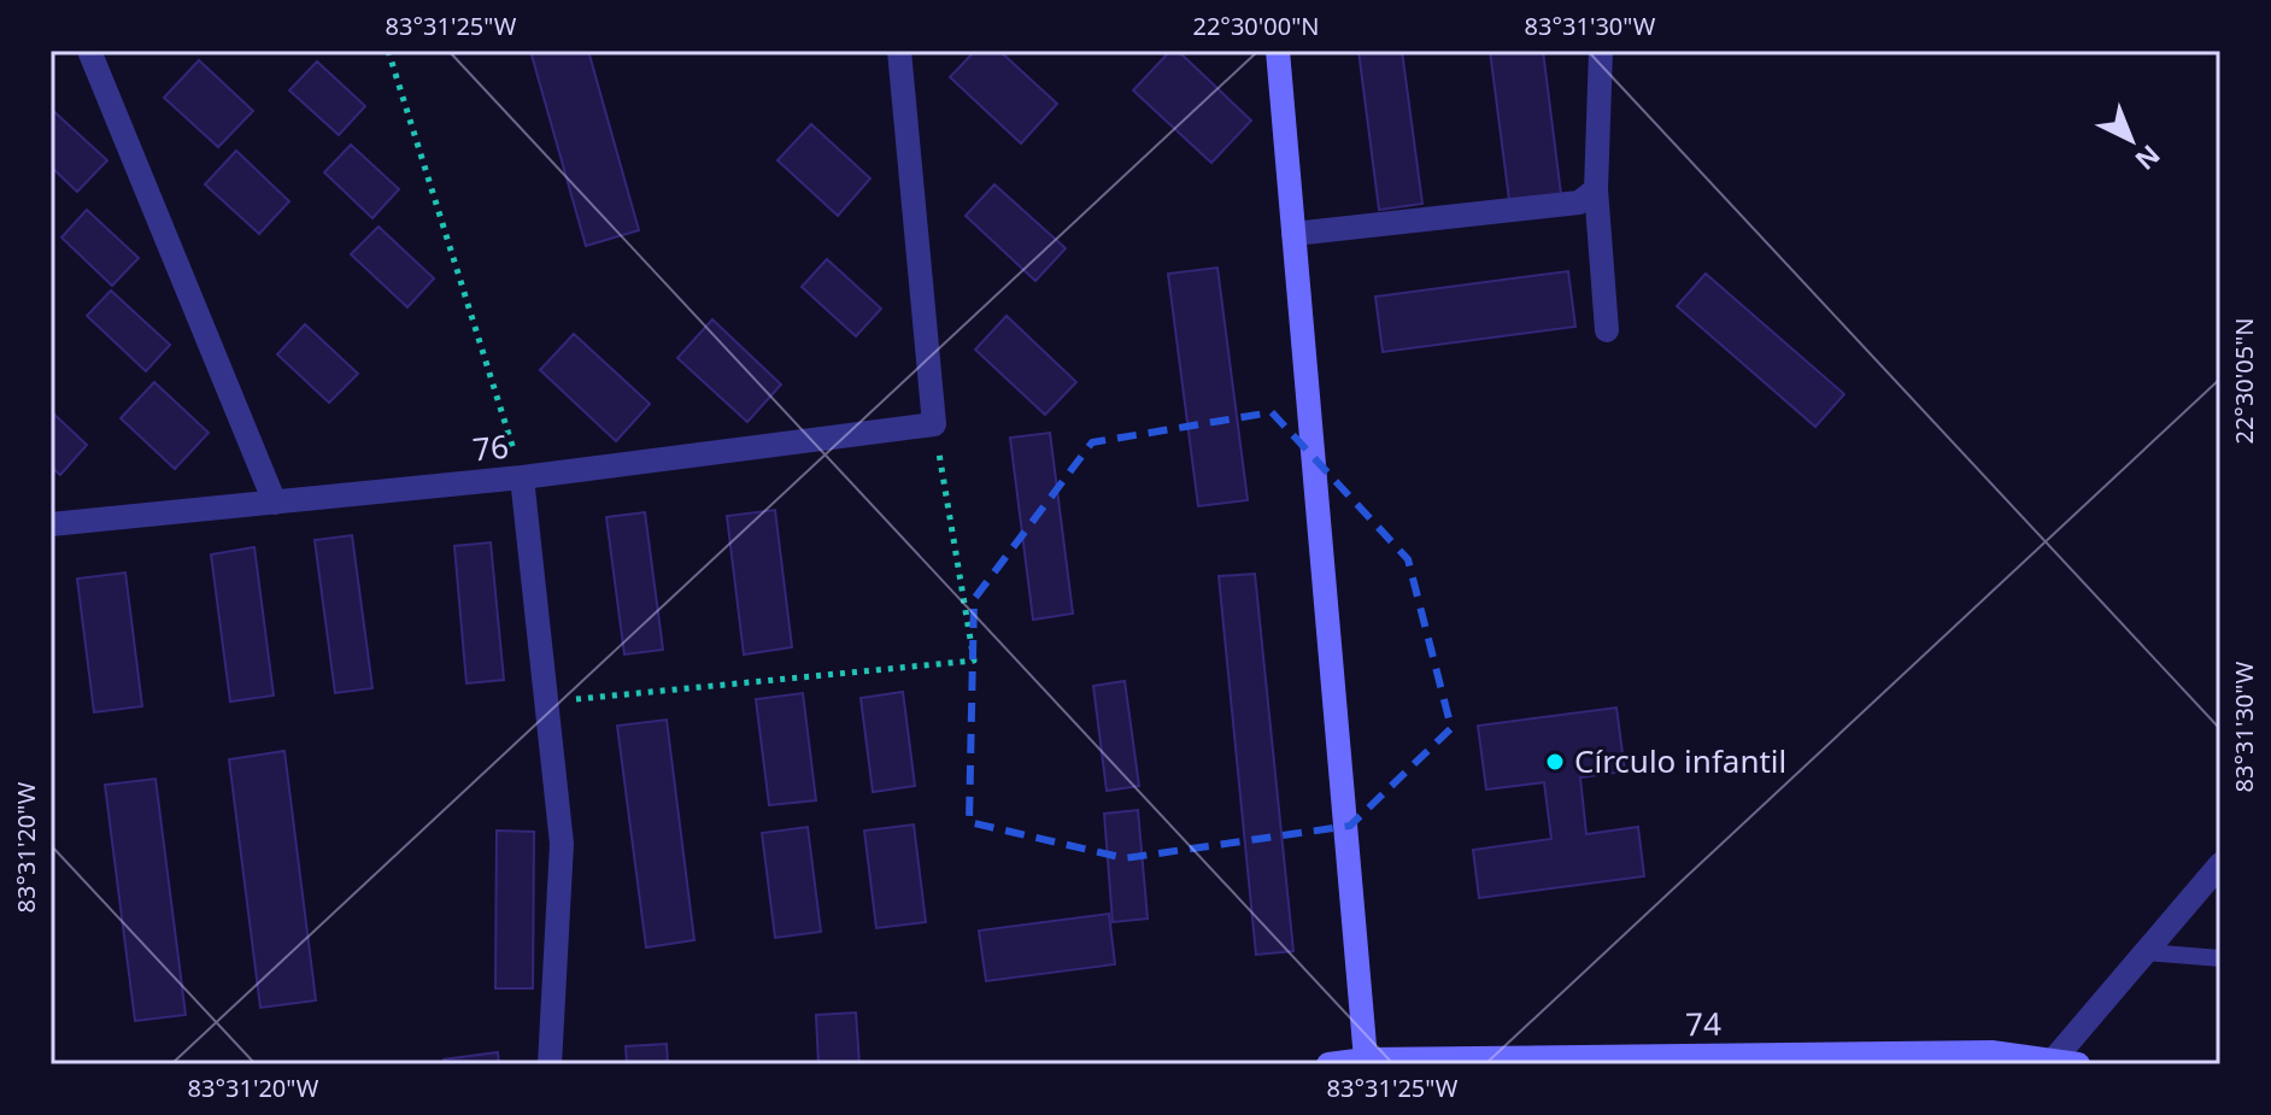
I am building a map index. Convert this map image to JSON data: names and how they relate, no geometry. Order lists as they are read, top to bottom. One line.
{"streets":{"street":["76","74"]},"places":["Círculo infantil"],"north":"bottom right","coordinates":["83°31'25\"W","22°30'00\"N","83°31'30\"W","22°30'05\"N","83°31'20\"W"]}
